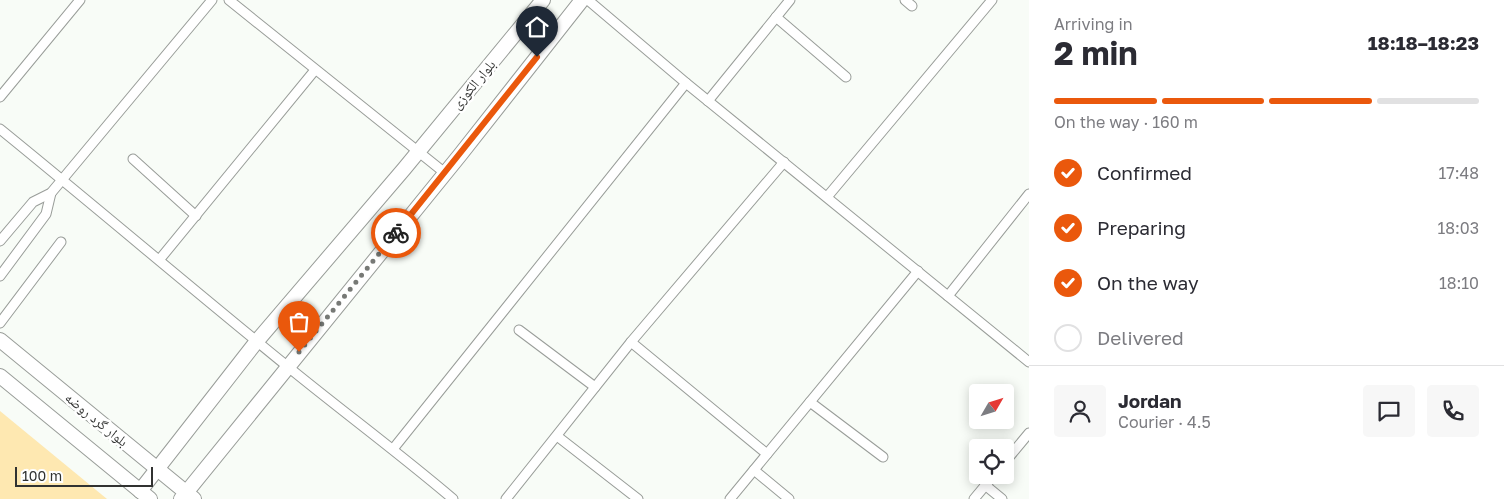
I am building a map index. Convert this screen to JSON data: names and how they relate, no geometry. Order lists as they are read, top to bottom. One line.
{"streets":{"main road":["بلوار الکوزی","بلوار گرد روضه"]},"crossings":[["بلوار الکوزی","بلوار گرد روضه"]],"scale_bar":"100 m","north":"top right","page":{"heading":["2 min","Arriving in","18:18–18:23"],"panel":["Jordan","Courier · 4.5"],"bar":"On the way · 160 m","list":[["Confirmed","17:48"],["Preparing","18:03"],["On the way","18:10"],"Delivered"],"scale":"100 m"}}
